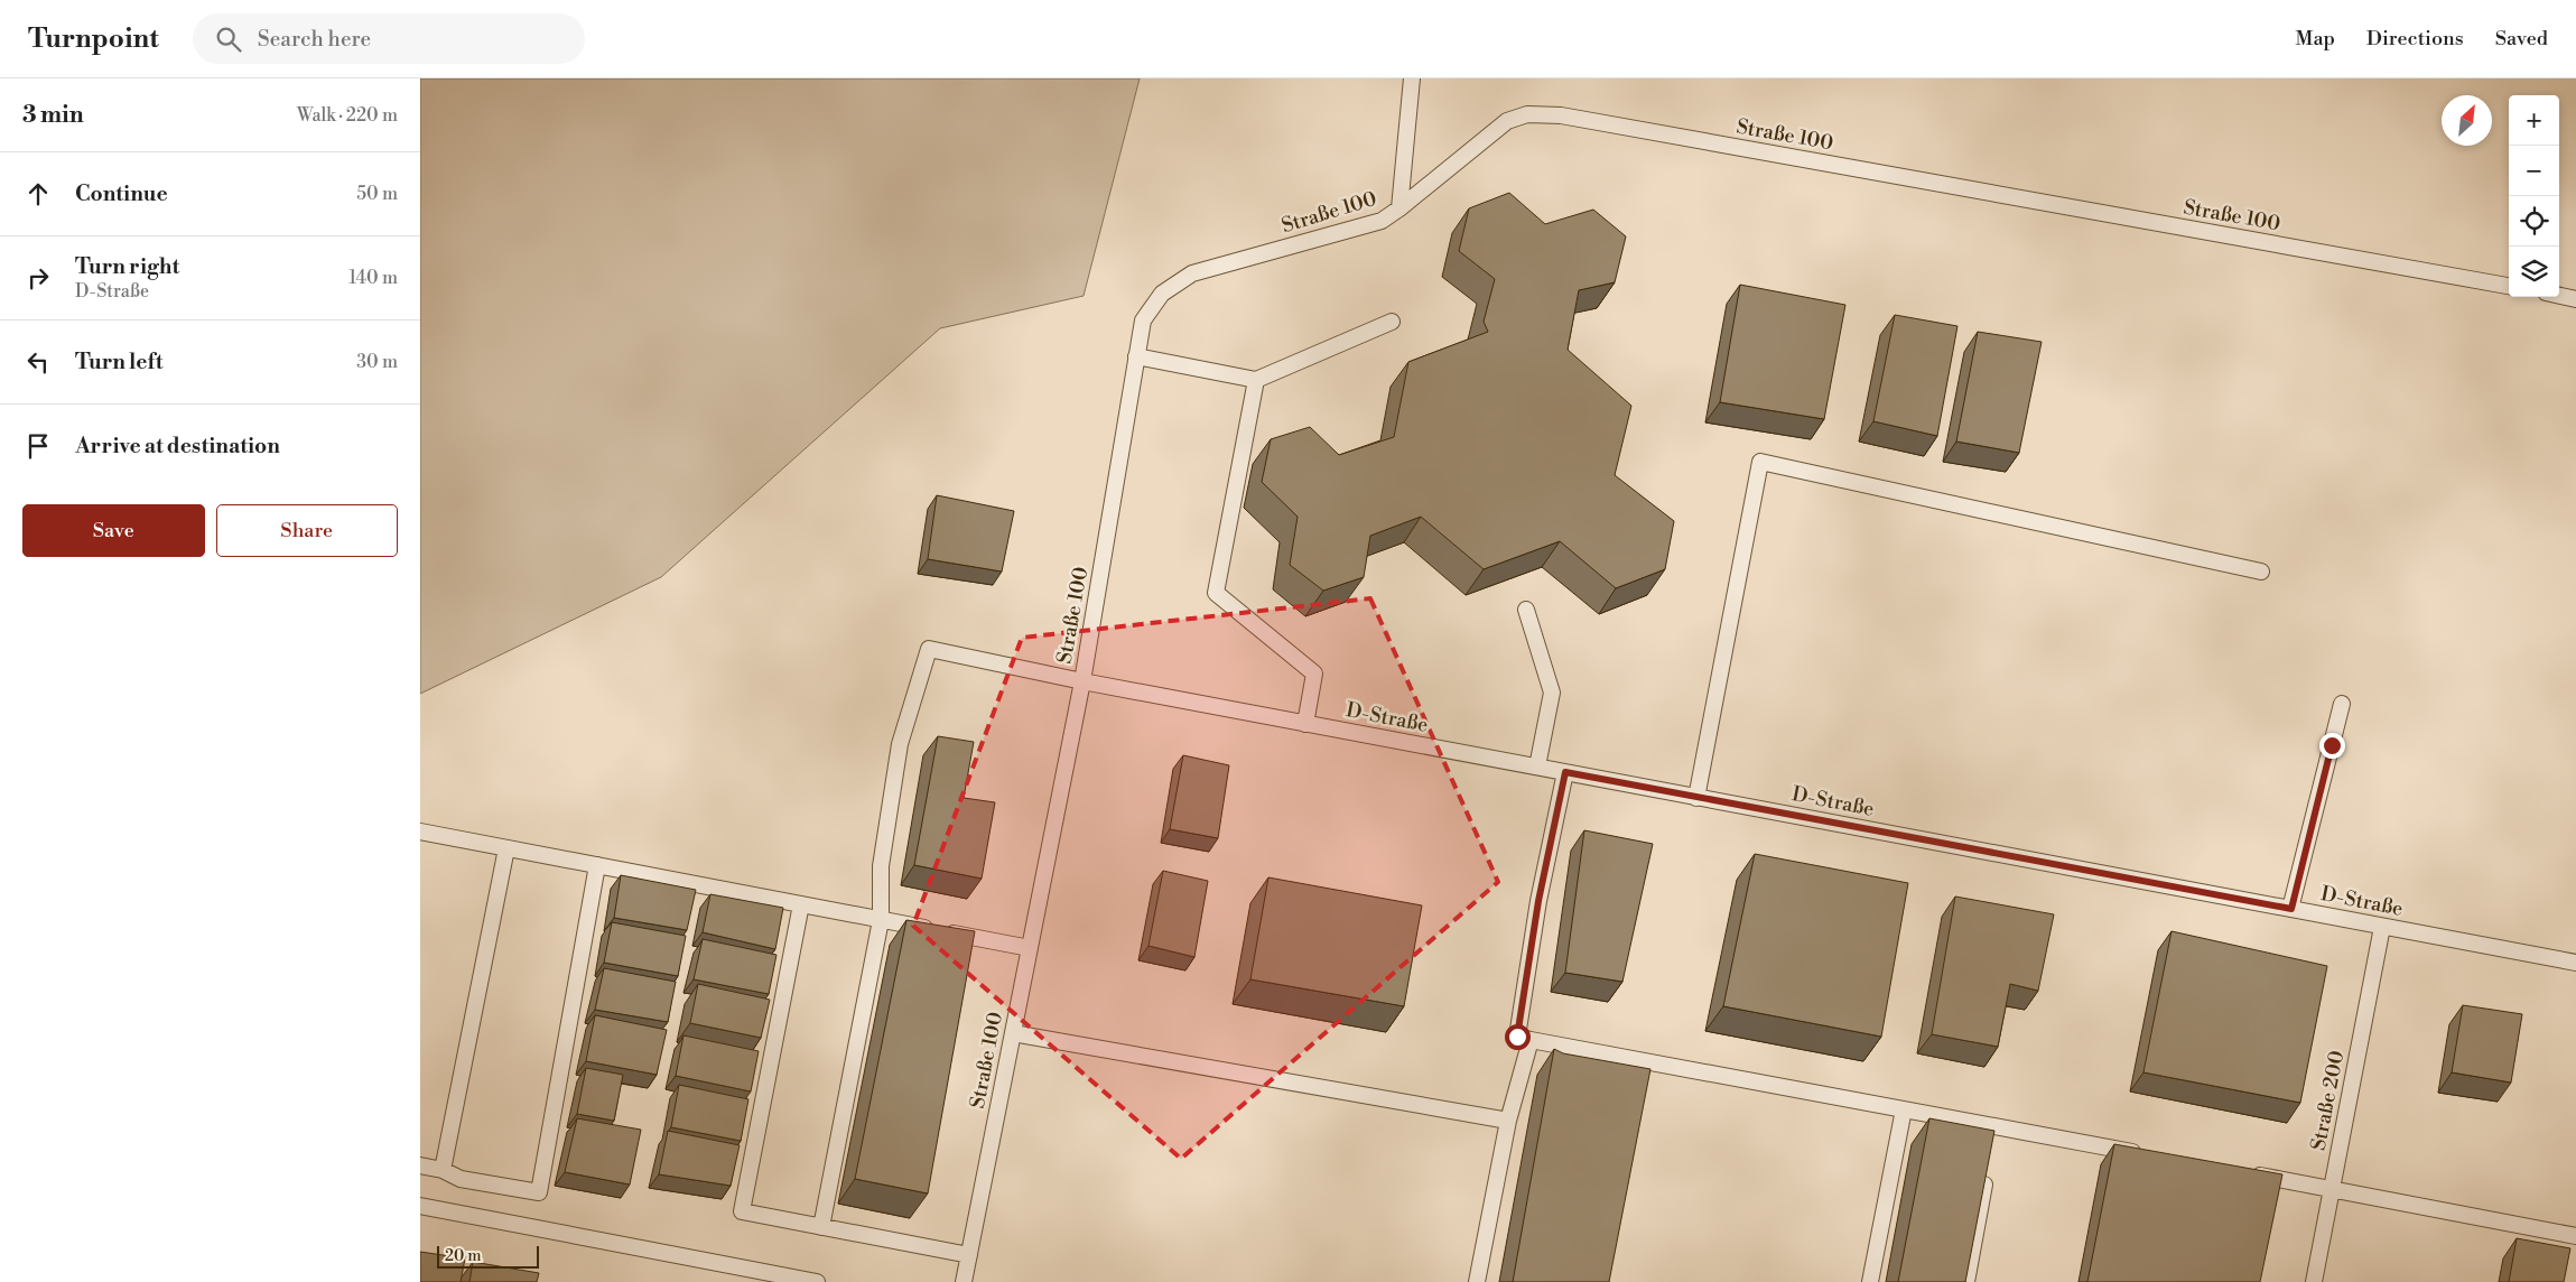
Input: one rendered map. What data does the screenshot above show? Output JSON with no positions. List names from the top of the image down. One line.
{"streets":{"lane":["Straße 100","D-Straße","Straße 200"]},"crossings":[["Straße 100","D-Straße"],["D-Straße","Straße 200"]],"scale_bar":"20 m","north":"top right","page":{"header":"Turnpoint","search":"Search here","nav":["Map","Directions","Saved"],"heading":["3 min","Walk · 220 m"],"map_buttons":["+","−"],"list":[["Continue","50 m"],["Turn right","D-Straße","140 m"],["Turn left","30 m"],"Arrive at destination"],"buttons":["Save","Share"],"scale":"20 m"}}
